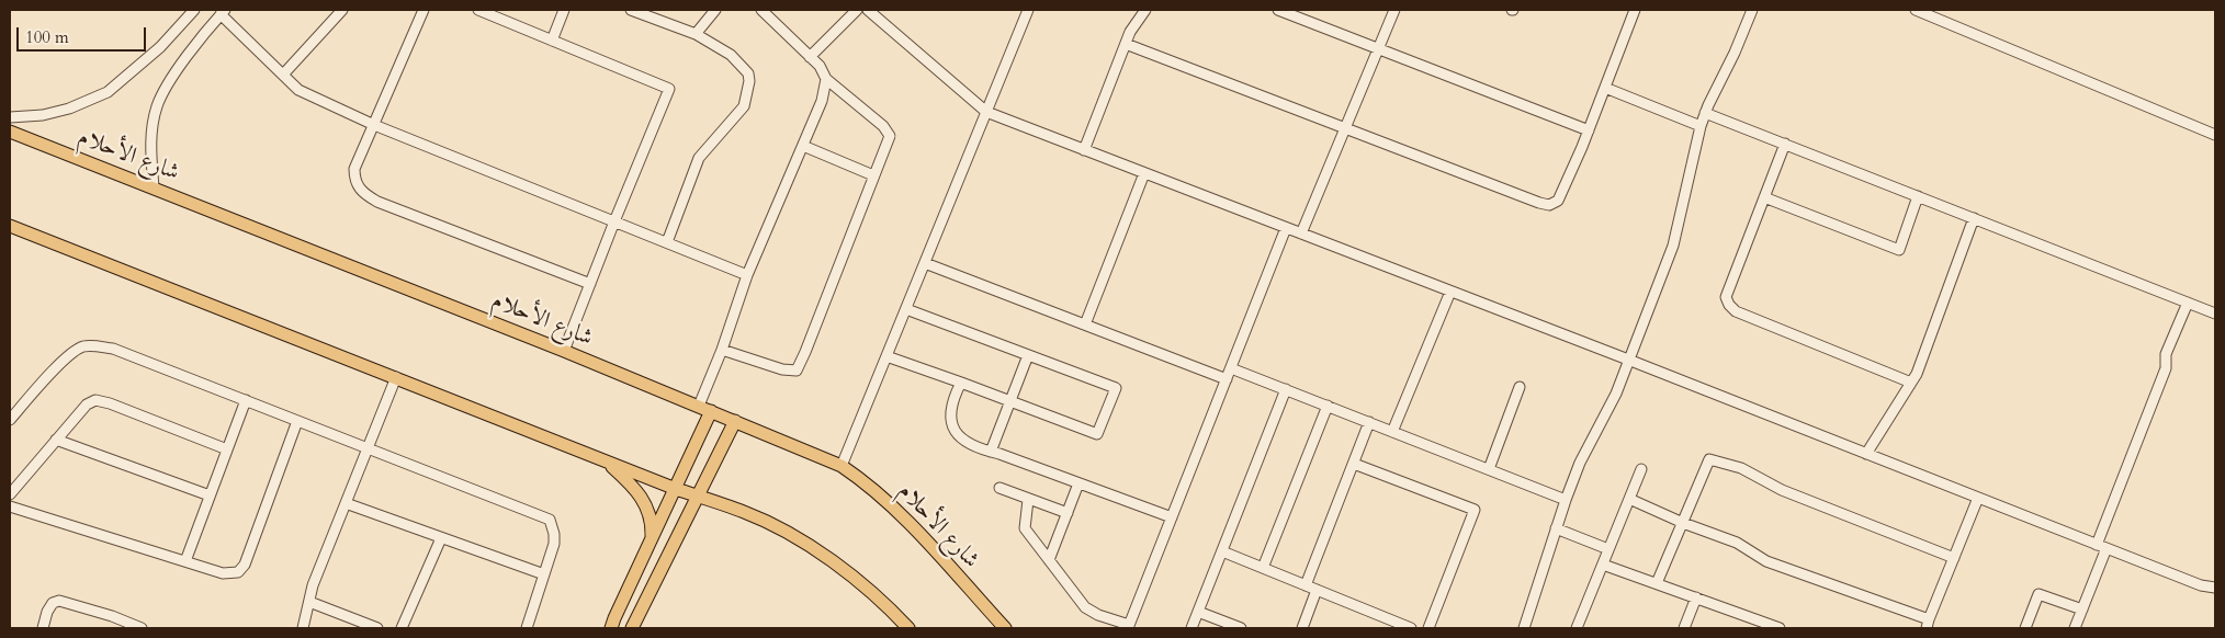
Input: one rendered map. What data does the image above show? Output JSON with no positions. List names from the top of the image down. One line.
{"streets":{"main road":["شارع الأحلام"]},"scale_bar":"100 m"}
